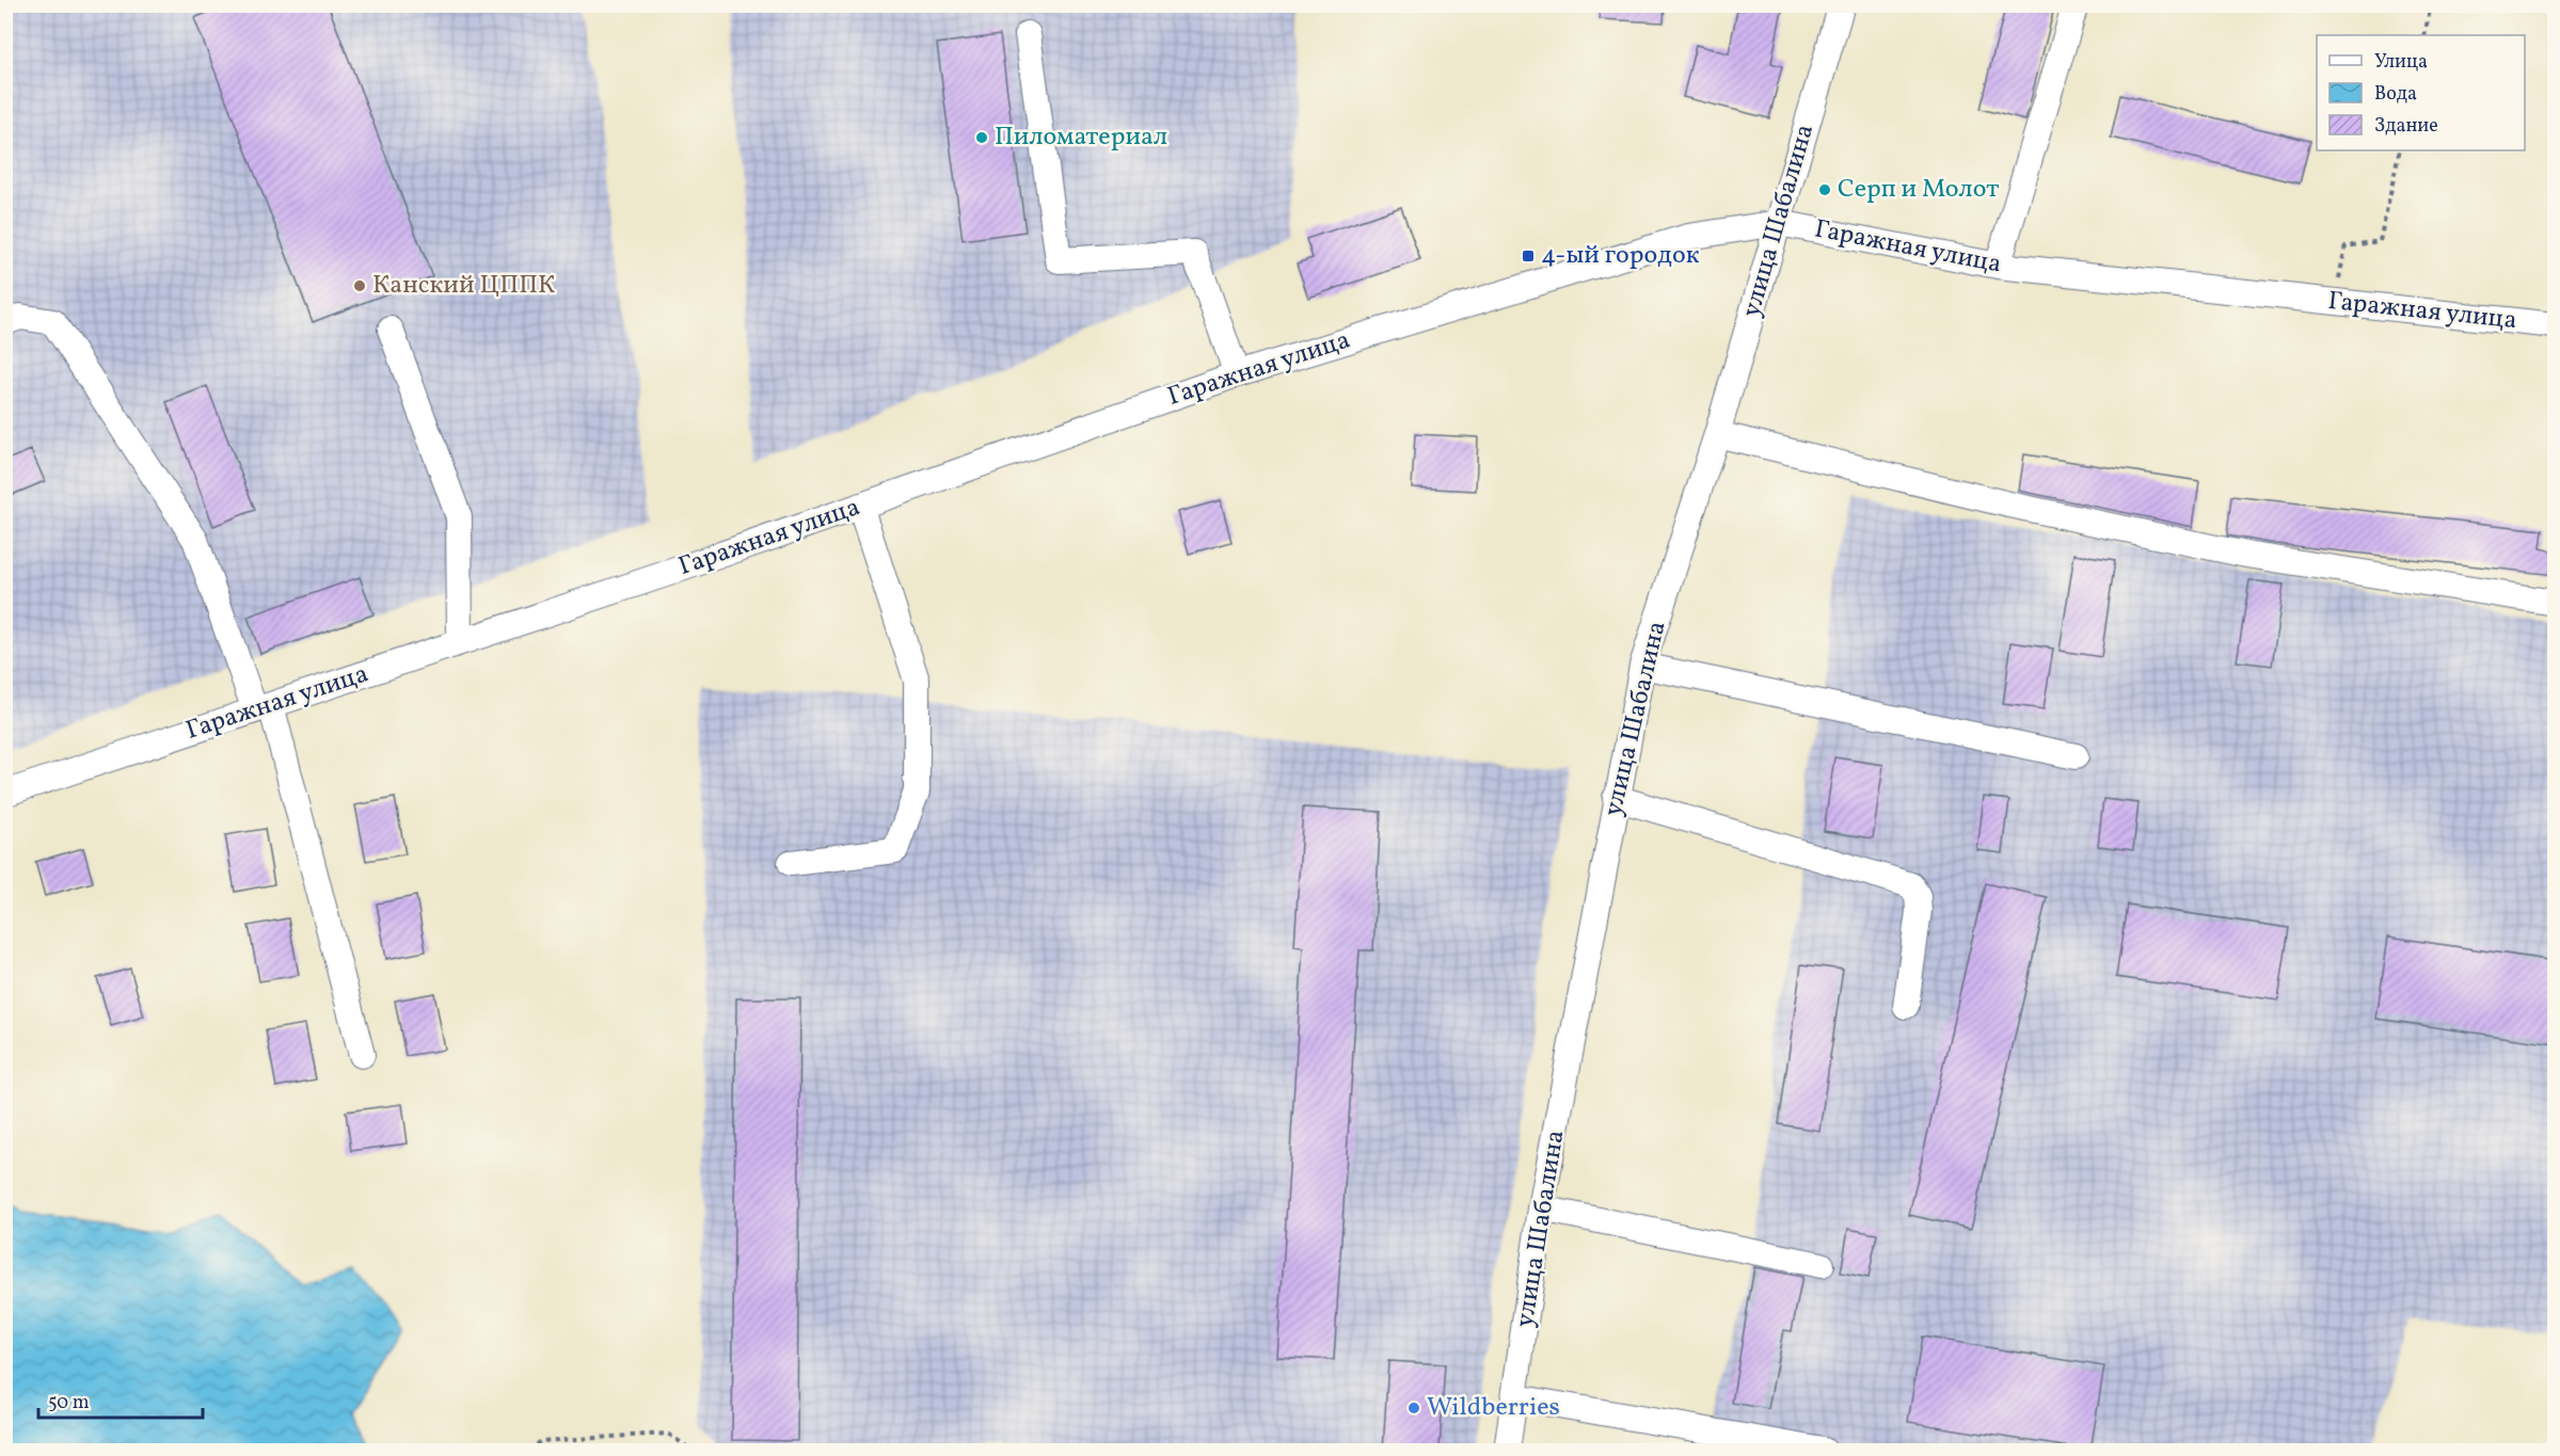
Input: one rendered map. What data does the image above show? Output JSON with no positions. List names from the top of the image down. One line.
{"streets":{"street":["улица Шабалина","Гаражная улица"]},"crossings":[["улица Шабалина","Гаражная улица"]],"places":{"other":["Пиломатериал","Серп и Молот","Канский ЦППК","Wildberries"],"transit":["4-ый городок"]},"legend":["Улица","Вода","Здание"],"scale_bar":"50 m"}
